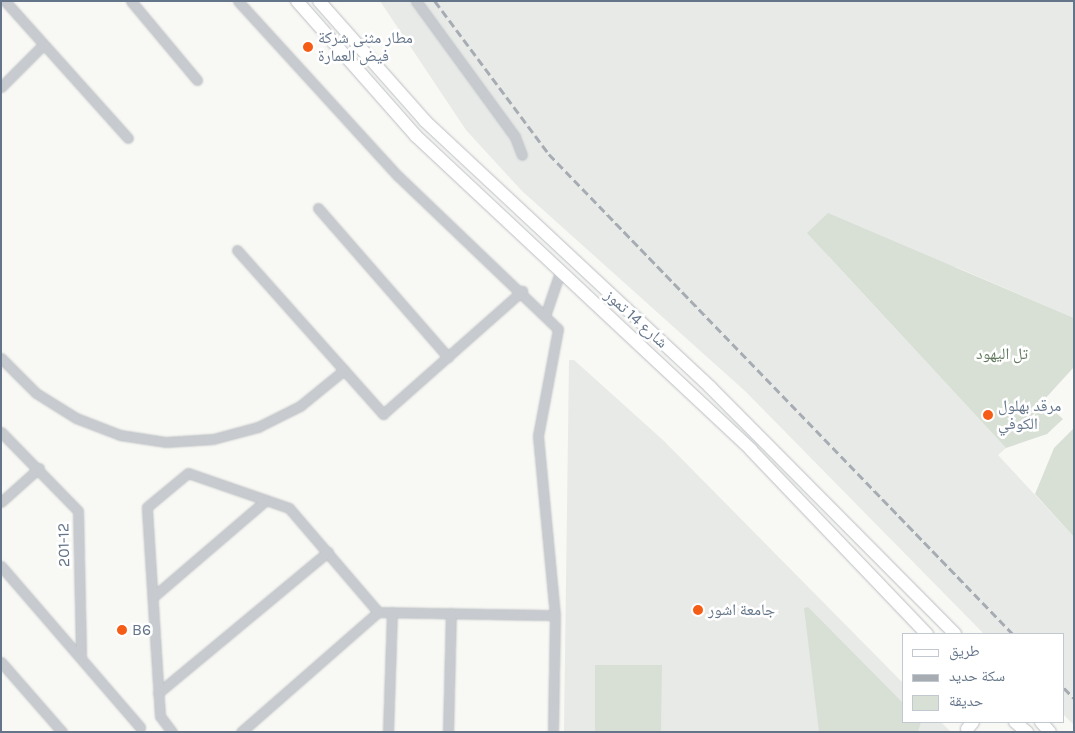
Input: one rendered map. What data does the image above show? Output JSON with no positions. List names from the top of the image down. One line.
{"streets":{"main road":["شارع 14 تموز"],"street":["201-12"]},"parks":["تل اليهود"],"places":["مطار مثنى شركة فيض العمارة","مرقد بهلول الكوفي","جامعة اشور","B6"],"legend":["طريق","سكة حديد","حديقة"]}
